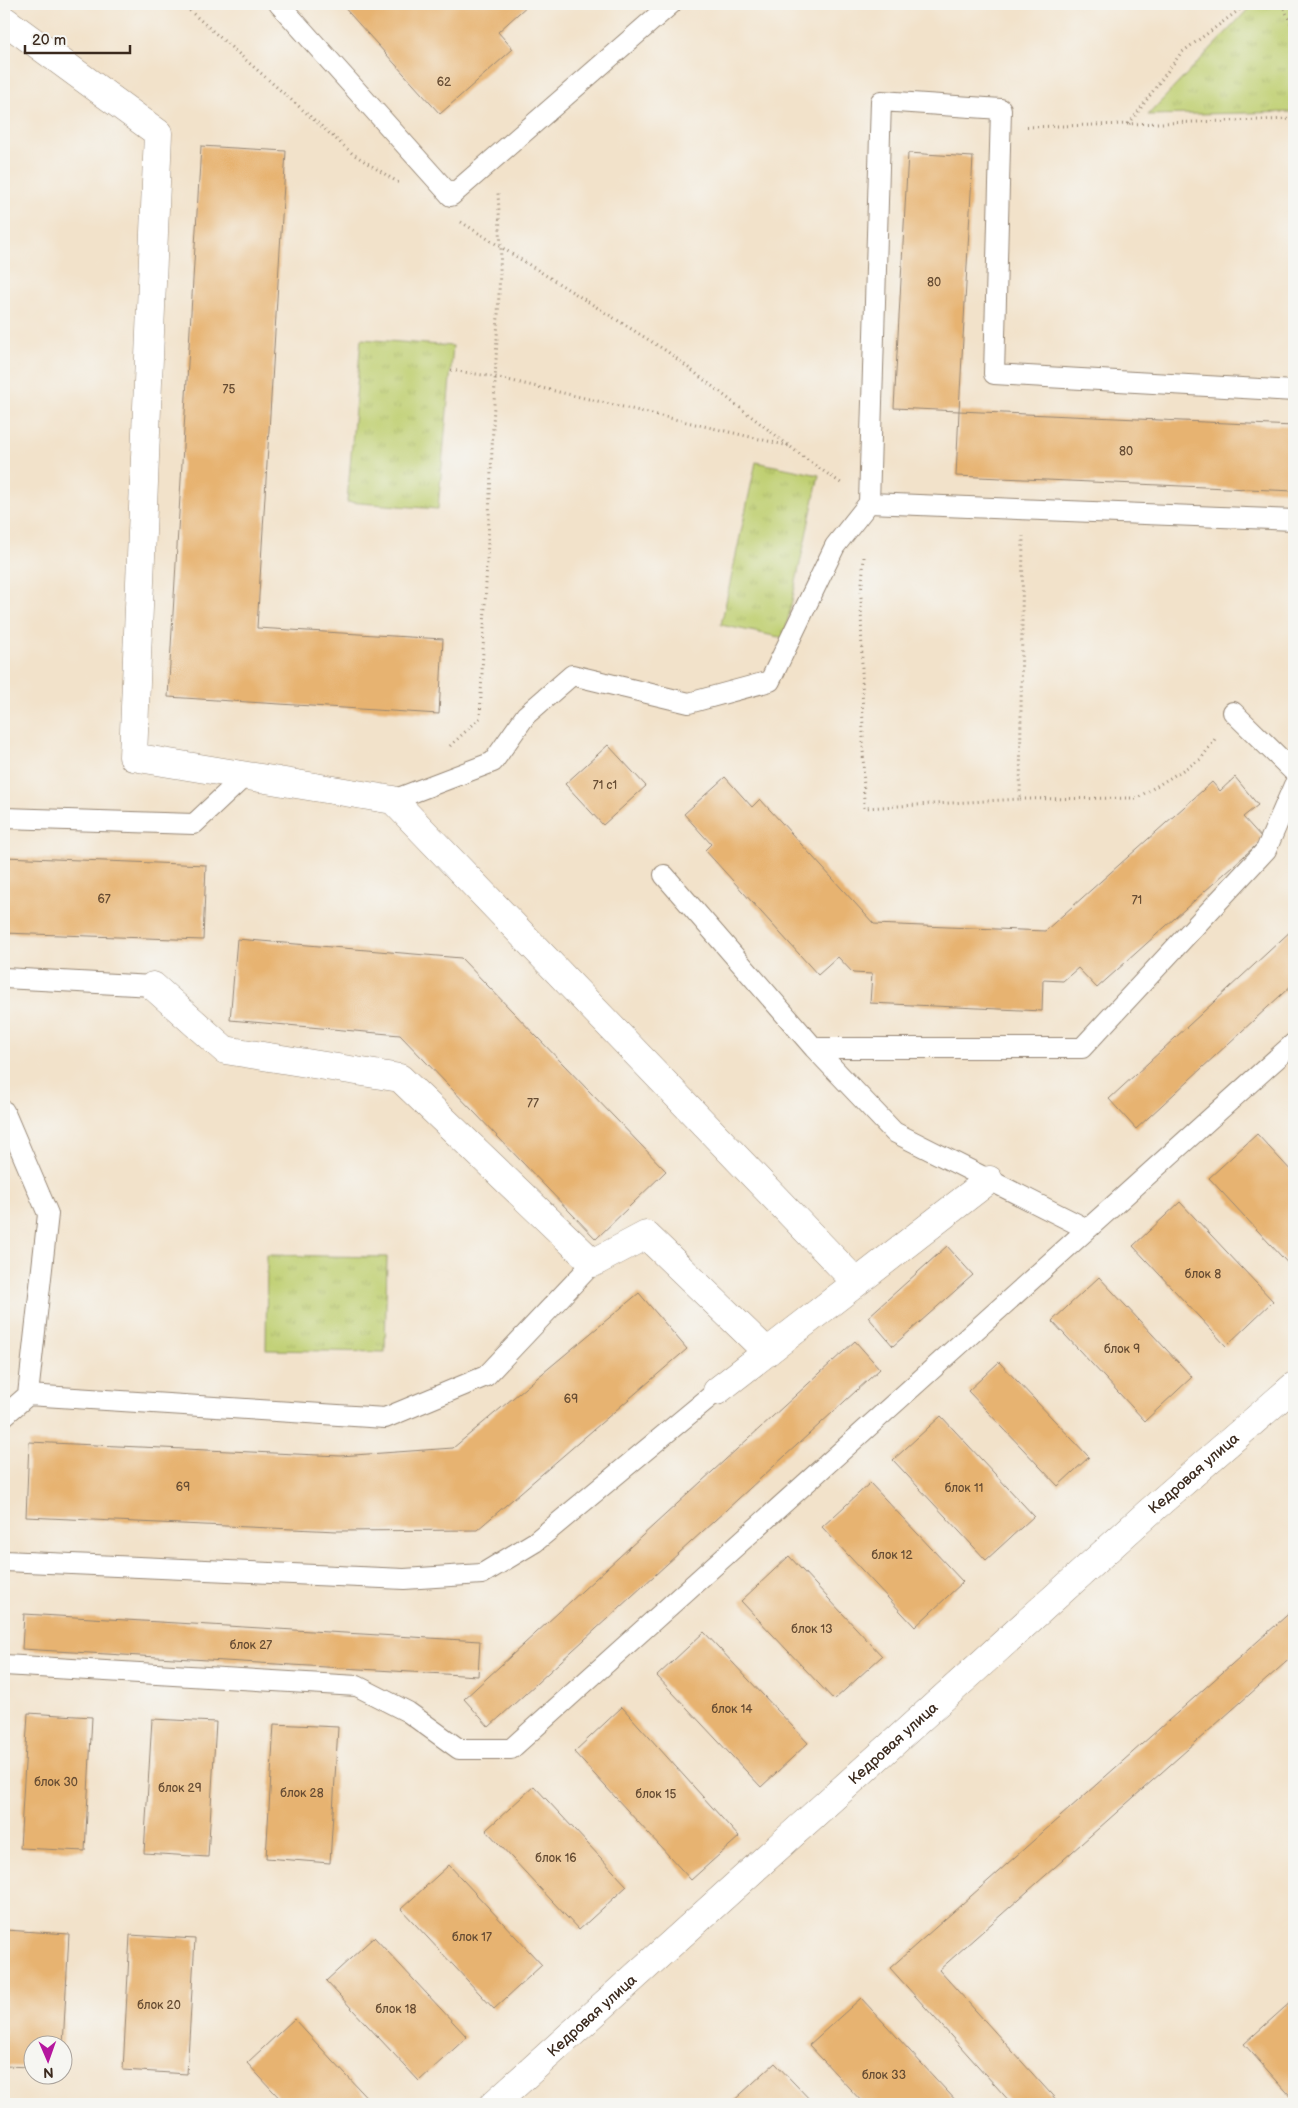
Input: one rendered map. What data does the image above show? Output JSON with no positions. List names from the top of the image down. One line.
{"streets":{"street":["Кедровая улица"]},"house_numbers":["62","80","75","80","71 с1","67","71","77","блок 8","блок 9","69","69","блок 11","блок 12","блок 13","блок 27","блок 14","блок 30","блок 29","блок 28","блок 15","блок 16","блок 17","блок 20","блок 18","блок 33"],"scale_bar":"20 m","north":"bottom"}
